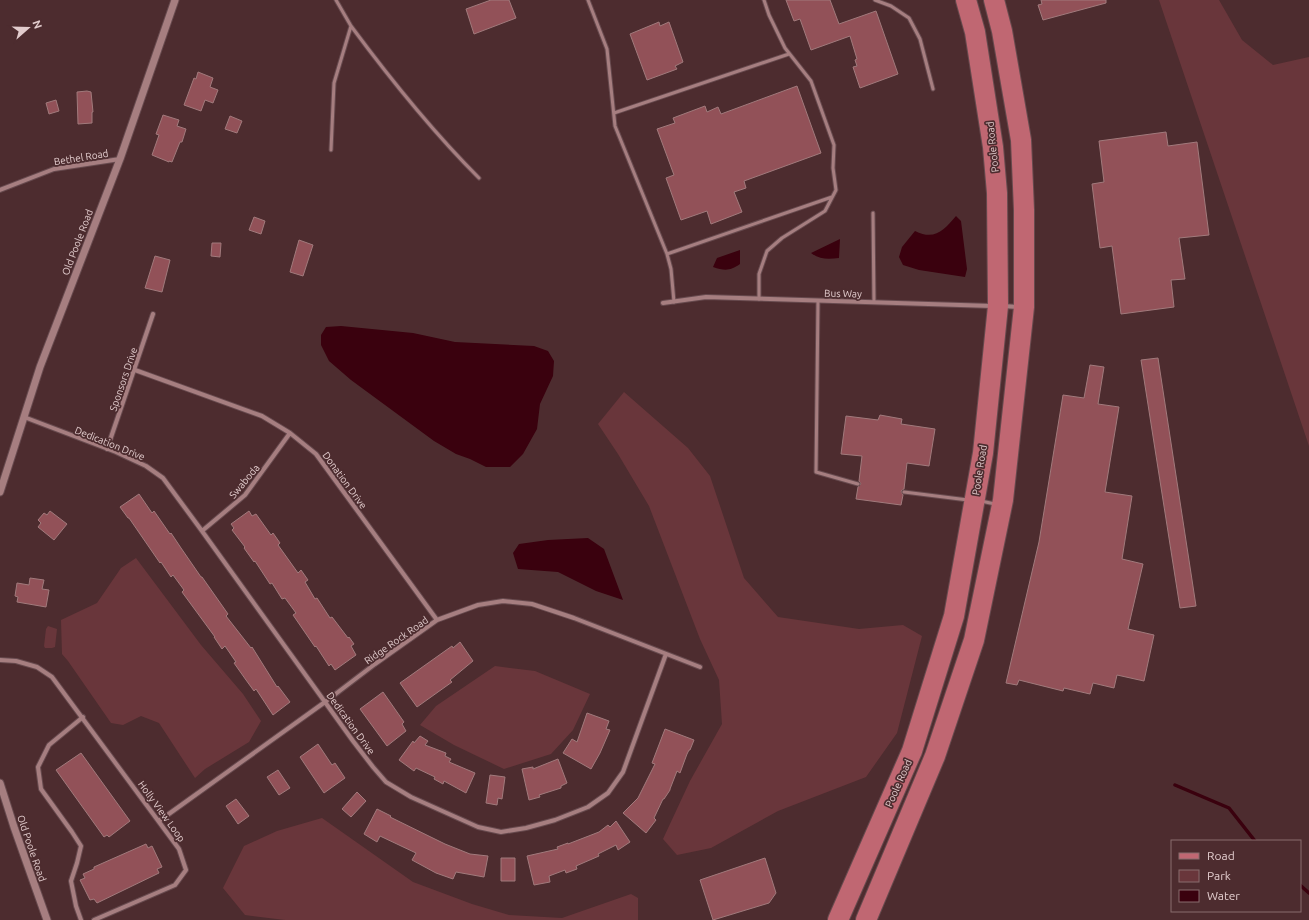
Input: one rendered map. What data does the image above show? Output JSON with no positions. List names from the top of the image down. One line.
{"streets":{"main road":["Poole Road"],"street":["Bethel Road","Old Poole Road","Bus Way","Sponsors Drive","Dedication Drive","Donation Drive","Swaboda","Ridge Rock Road","Holly View Loop"]},"crossings":[["Poole Road","Bus Way"],["Bethel Road","Old Poole Road"],["Old Poole Road","Dedication Drive"],["Sponsors Drive","Dedication Drive"],["Sponsors Drive","Donation Drive"],["Dedication Drive","Swaboda"],["Dedication Drive","Ridge Rock Road"],["Donation Drive","Swaboda"],["Donation Drive","Ridge Rock Road"],["Ridge Rock Road","Holly View Loop"]],"legend":["Road","Park","Water"],"north":"right"}
